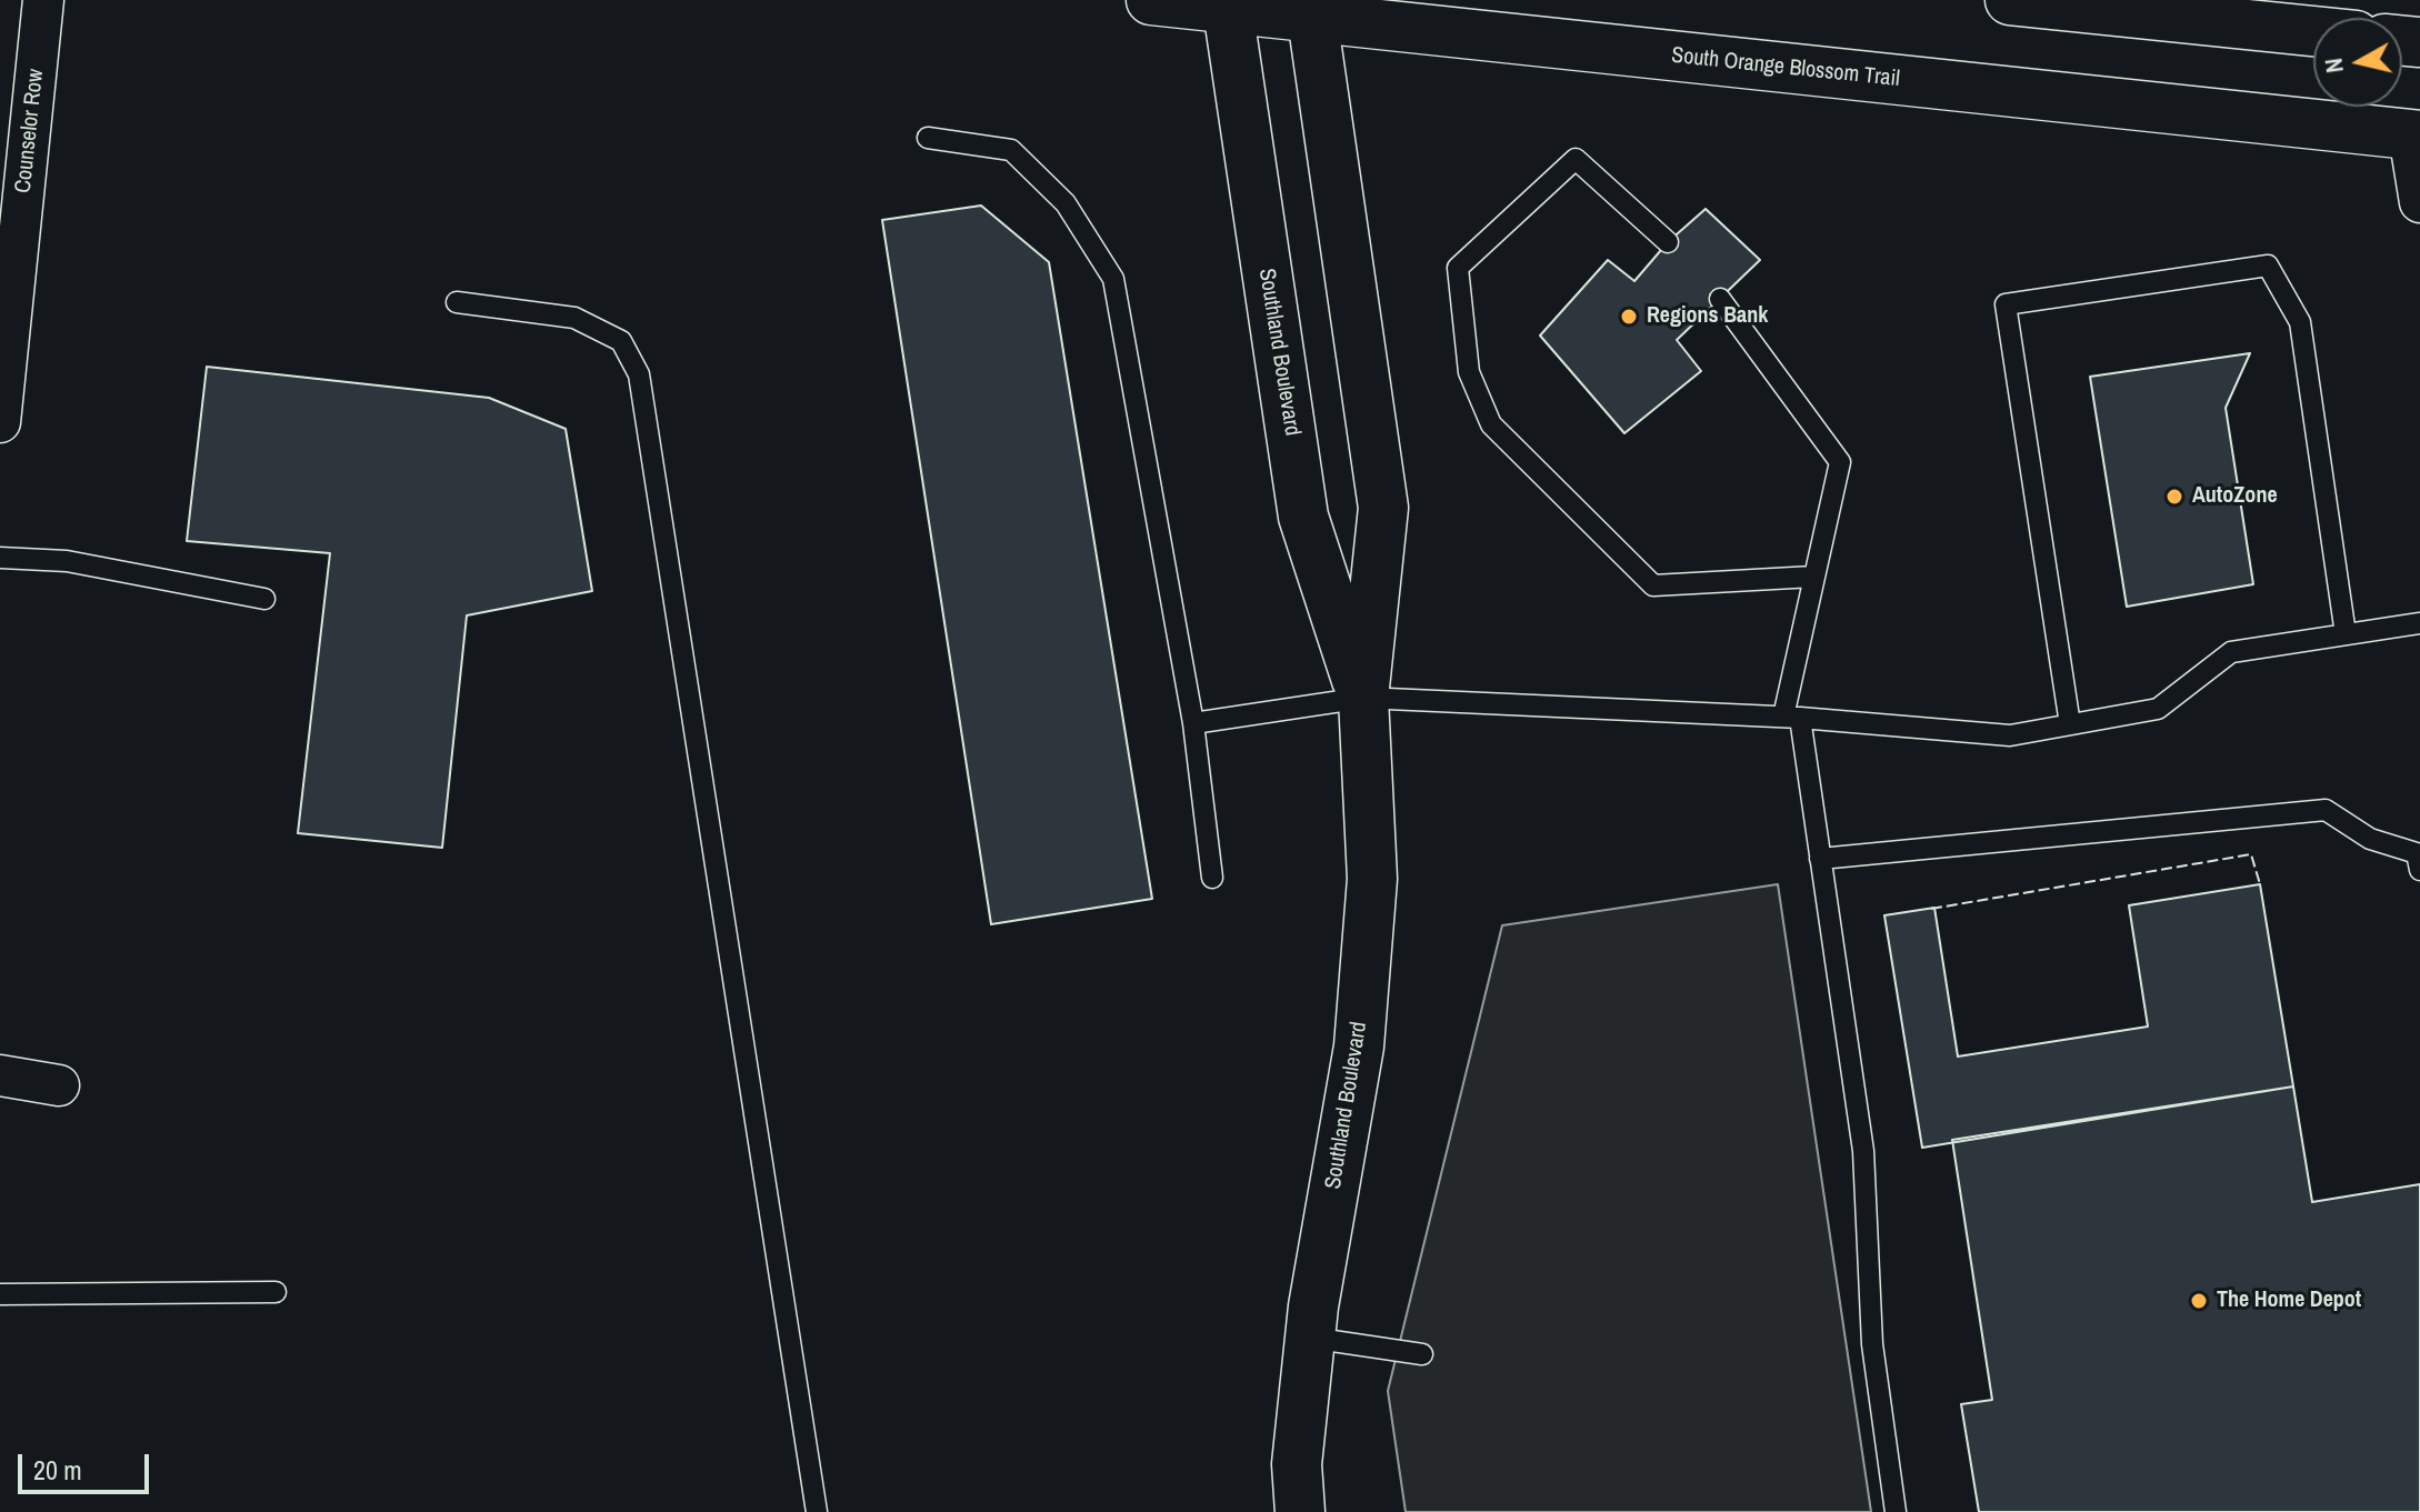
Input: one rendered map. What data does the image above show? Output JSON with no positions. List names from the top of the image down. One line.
{"streets":{"street":["South Orange Blossom Trail","Counselor Row","Southland Boulevard"]},"crossings":[["South Orange Blossom Trail","Southland Boulevard"]],"places":["Regions Bank","AutoZone","The Home Depot"],"scale_bar":"20 m","north":"left"}
